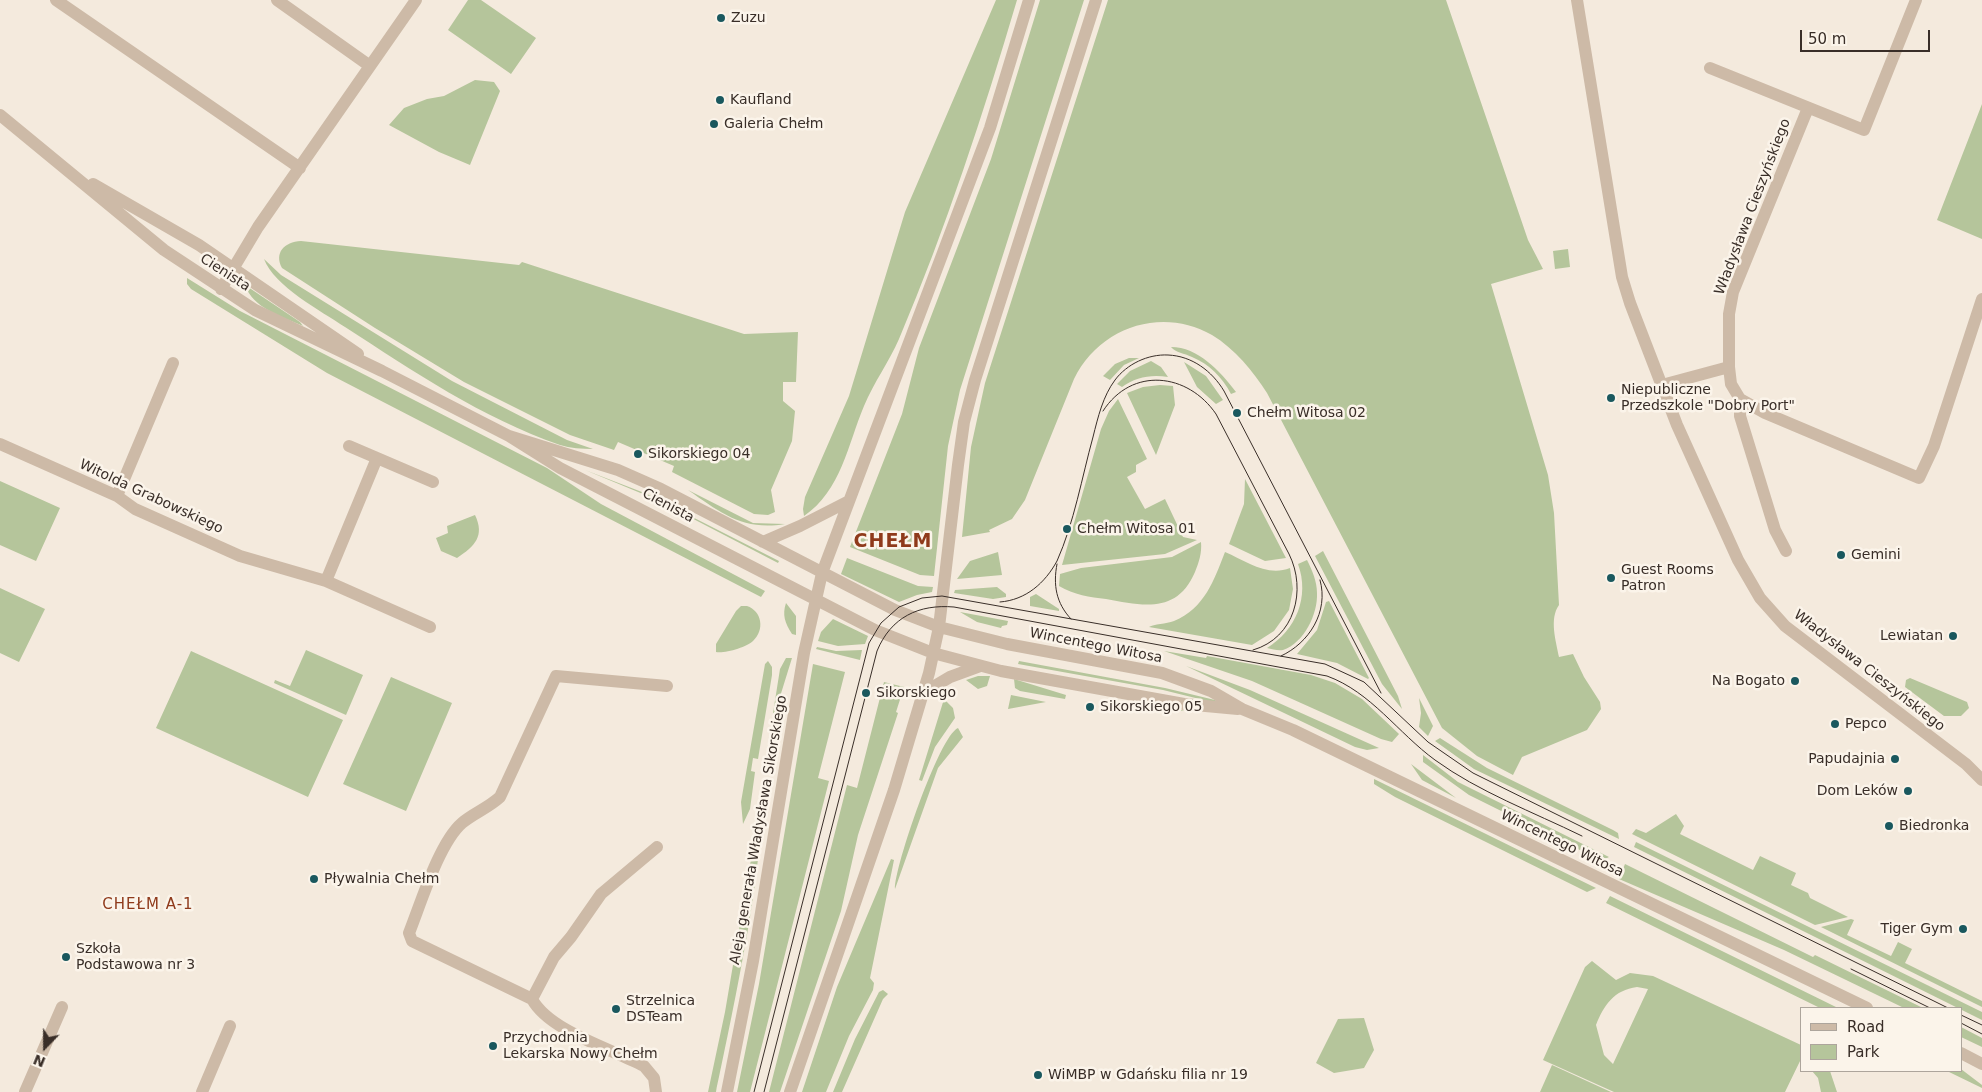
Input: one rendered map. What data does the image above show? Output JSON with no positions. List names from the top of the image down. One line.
{"streets":{"street":["Władysława Cieszyńskiego","Cienista","Witolda Grabowskiego","Wincentego Witosa","Aleja generała Władysława Sikorskiego"]},"crossings":[["Cienista","Wincentego Witosa"],["Cienista","Aleja generała Władysława Sikorskiego"],["Wincentego Witosa","Aleja generała Władysława Sikorskiego"]],"districts":["CHEŁM","CHEŁM A-1"],"places":["Zuzu","Kaufland","Galeria Chełm","Niepubliczne Przedszkole \"Dobry Port\"","Chełm Witosa 02","Sikorskiego 04","Chełm Witosa 01","Gemini","Guest Rooms Patron","Lewiatan","Na Bogato","Sikorskiego","Sikorskiego 05","Pepco","Papudajnia","Dom Leków","Biedronka","Pływalnia Chełm","Tiger Gym","Szkoła Podstawowa nr 3","Strzelnica DSTeam","Przychodnia Lekarska Nowy Chełm","WiMBP w Gdańsku filia nr 19"],"legend":["Road","Park"],"scale_bar":"50 m","north":"bottom"}
